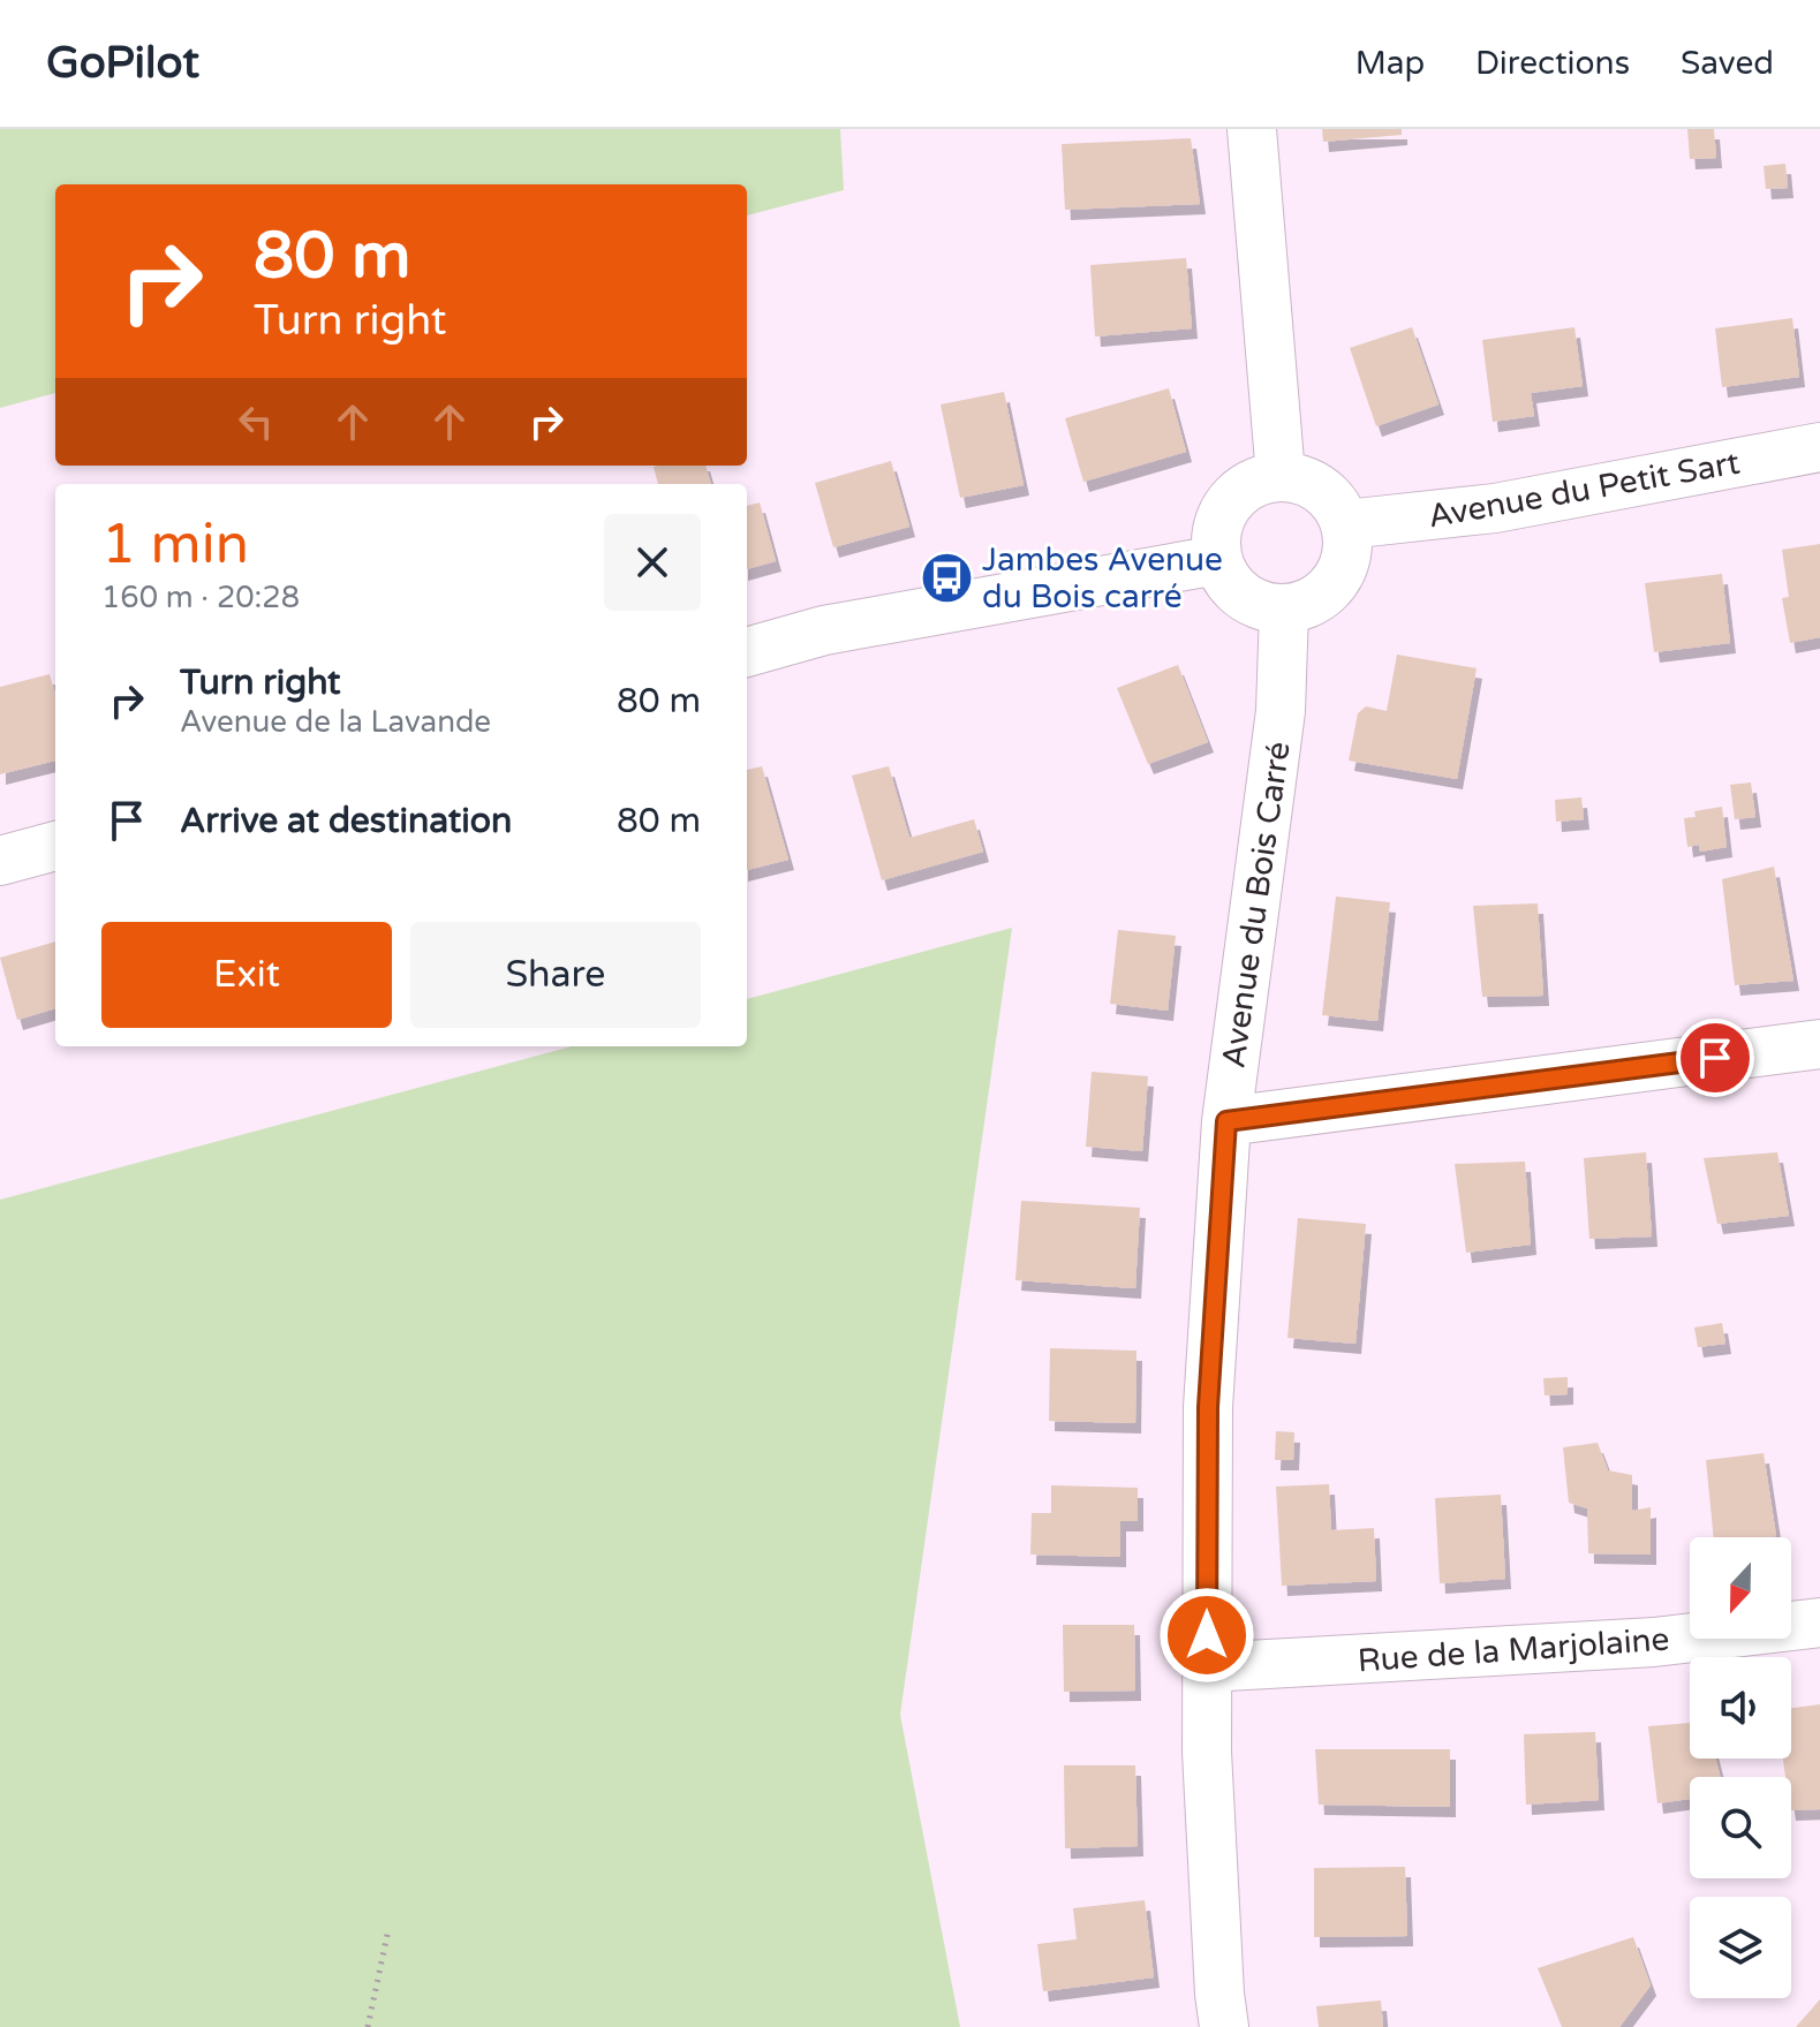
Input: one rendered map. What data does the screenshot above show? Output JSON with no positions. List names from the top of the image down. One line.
{"streets":{"street":["Avenue du Petit Sart","Avenue du Bois Carré","Rue de la Marjolaine"]},"crossings":[["Avenue du Petit Sart","Avenue du Bois Carré"],["Avenue du Bois Carré","Rue de la Marjolaine"]],"places":{"bus stop":["Jambes Avenue du Bois carré"]},"north":"bottom","page":{"header":"GoPilot","nav":["Map","Directions","Saved"],"turn":["80 m","Turn right"],"heading":["1 min","160 m · 20:28"],"list":[{"name":"Turn right","note":"Avenue de la Lavande","value":"80 m"},{"name":"Arrive at destination","value":"80 m"}],"buttons":["Exit","Share"]}}
